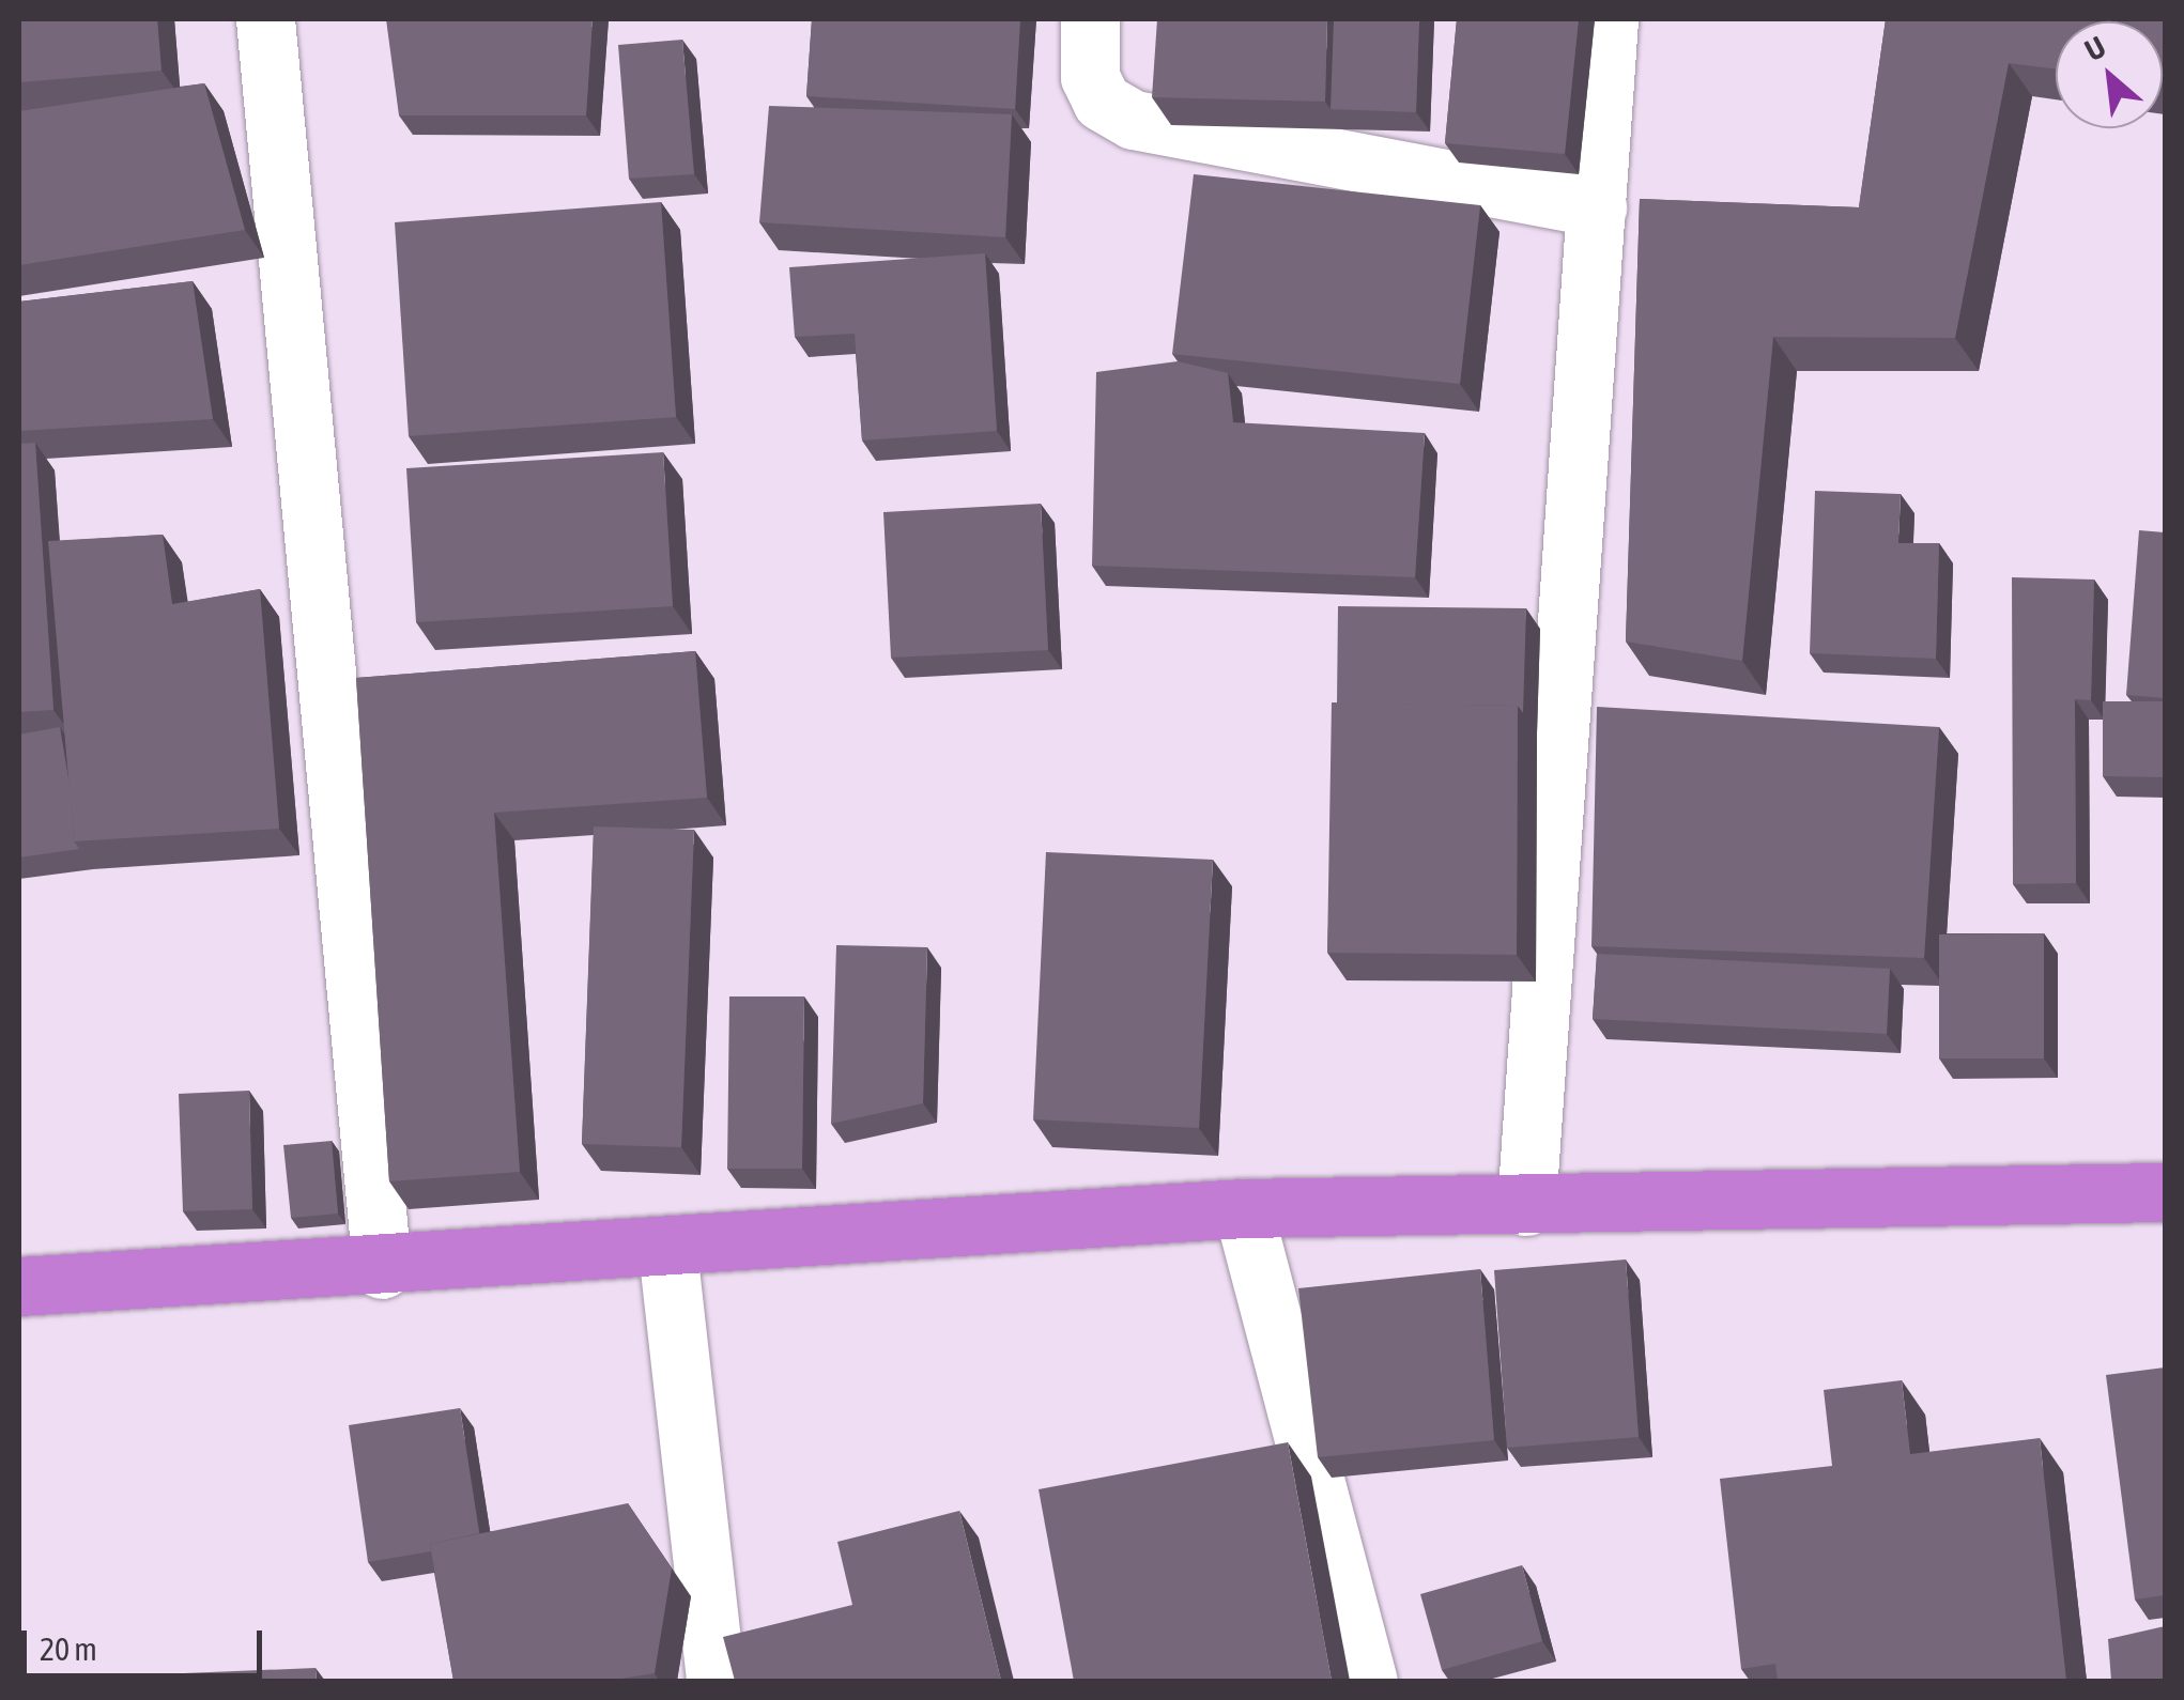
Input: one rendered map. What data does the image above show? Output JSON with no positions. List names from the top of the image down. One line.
{"scale_bar":"20 m","north":"top left"}
